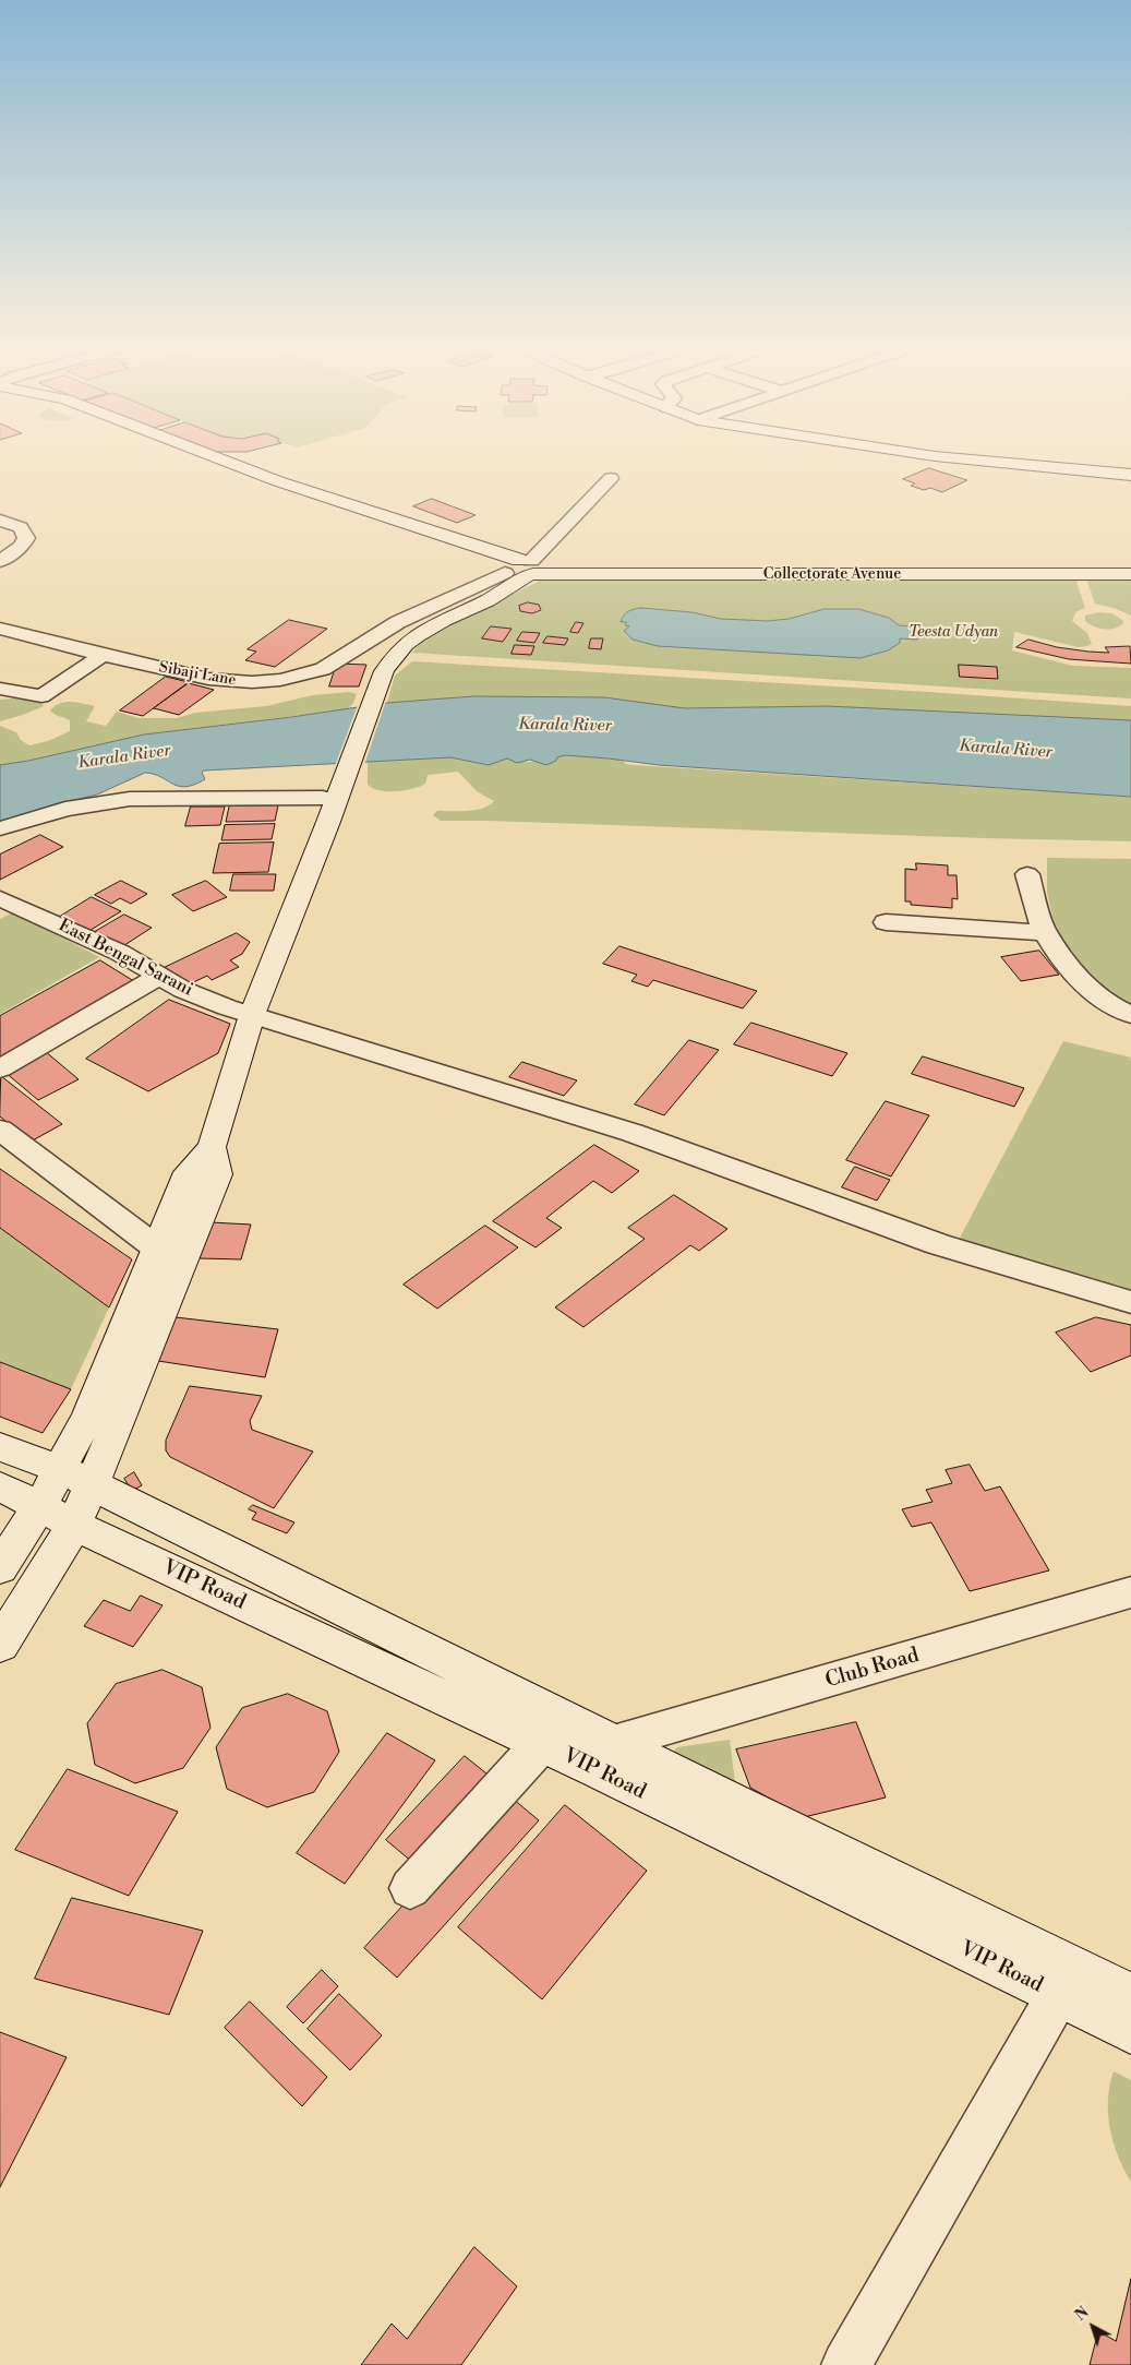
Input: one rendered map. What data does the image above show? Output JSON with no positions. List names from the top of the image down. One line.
{"streets":{"street":["Collectorate Avenue","Sibaji Lane","East Bengal Sarani","VIP Road","Club Road"]},"crossings":[["Collectorate Avenue","Sibaji Lane"],["VIP Road","Club Road"]],"water":["Karala River"],"parks":["Teesta Udyan"],"north":"top left"}
